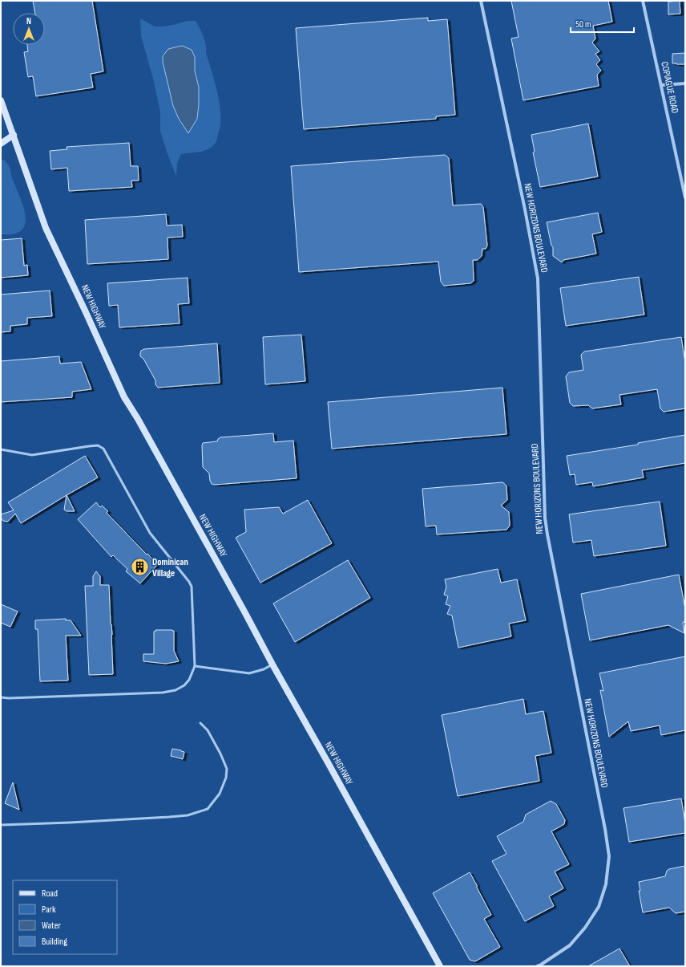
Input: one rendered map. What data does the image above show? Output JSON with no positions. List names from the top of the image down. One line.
{"streets":{"main road":["NEW HIGHWAY"],"street":["COPIAGUE ROAD","NEW HORIZONS BOULEVARD"]},"places":{"building":["Dominican Village"]},"legend":["Road","Park","Water","Building"],"scale_bar":"50 m","north":"top"}
